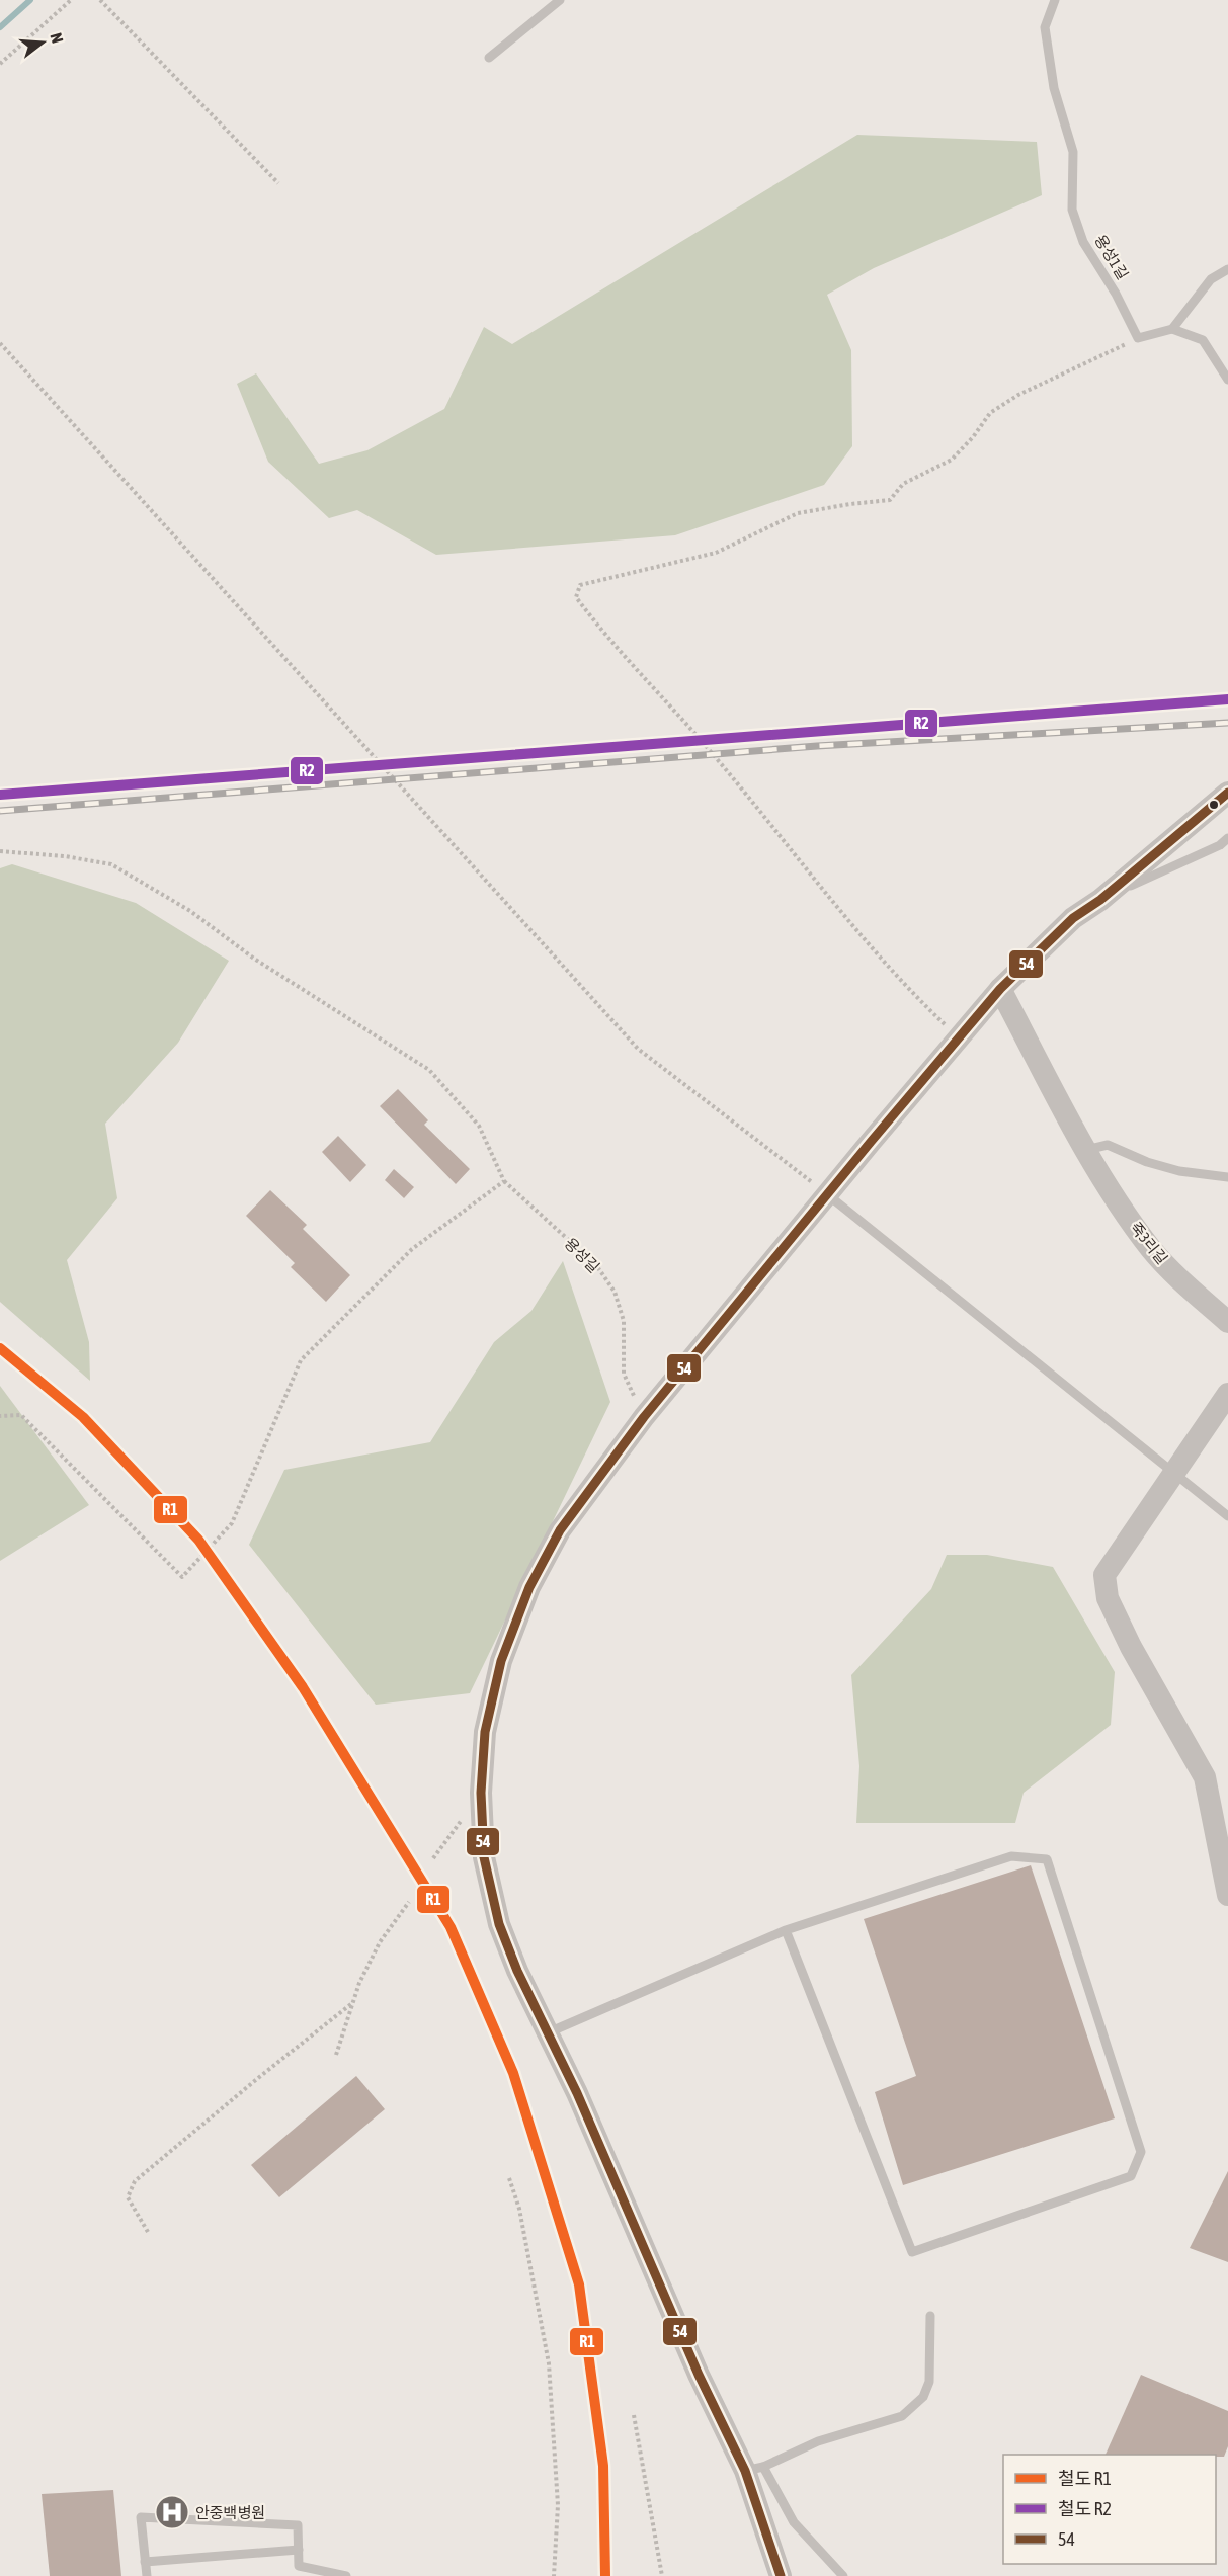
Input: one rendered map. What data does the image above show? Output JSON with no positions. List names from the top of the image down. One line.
{"streets":{"street":["죽3리길"],"lane":["용성1길"],"path":["용성길"]},"places":{"hospital":["안중백병원"]},"lines":["rail line R2","transit line 54","rail line R1"],"legend":["철도 R1","철도 R2","54"],"north":"right"}
